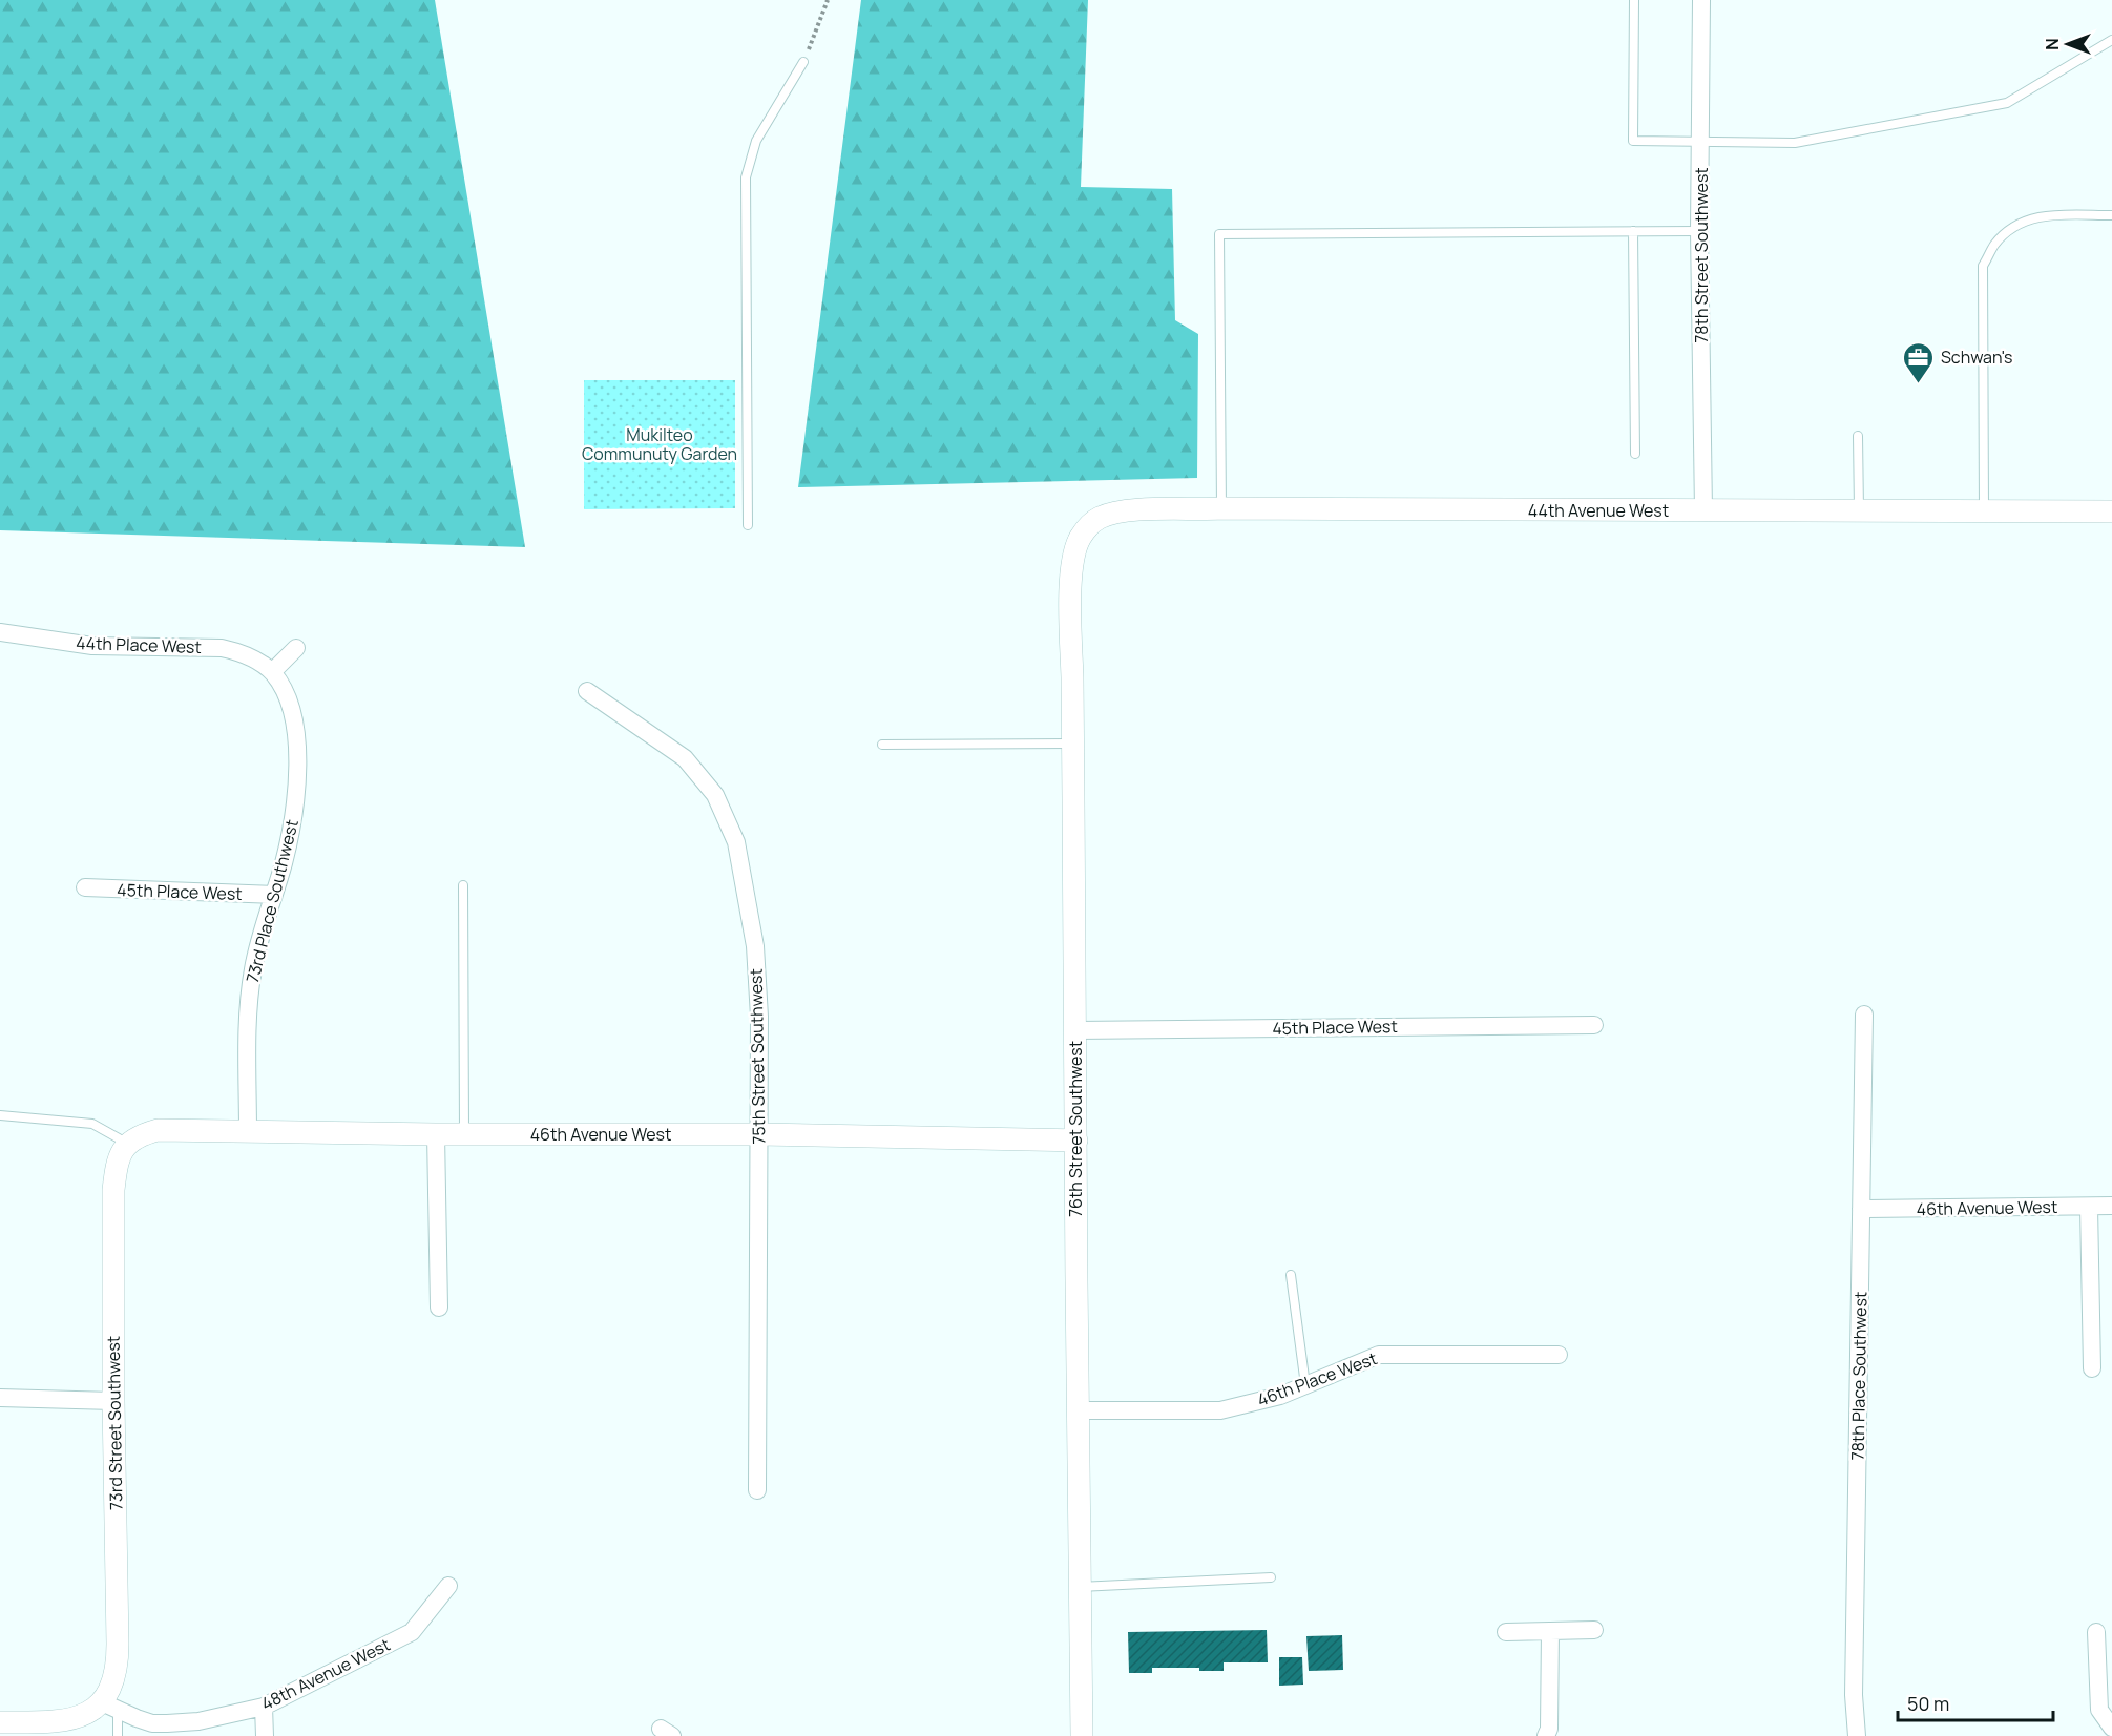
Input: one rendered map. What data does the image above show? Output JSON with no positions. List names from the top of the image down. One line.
{"streets":{"street":["78th Street Southwest","44th Avenue West","44th Place West","45th Place West","73rd Place Southwest","75th Street Southwest","76th Street Southwest","46th Avenue West","78th Place Southwest","46th Place West","73rd Street Southwest","48th Avenue West"]},"crossings":[["78th Street Southwest","44th Avenue West"],["44th Avenue West","76th Street Southwest"],["44th Place West","73rd Place Southwest"],["45th Place West","73rd Place Southwest"],["45th Place West","76th Street Southwest"],["73rd Place Southwest","46th Avenue West"],["75th Street Southwest","46th Avenue West"],["76th Street Southwest","46th Avenue West"],["76th Street Southwest","46th Place West"],["46th Avenue West","78th Place Southwest"],["46th Avenue West","73rd Street Southwest"],["73rd Street Southwest","48th Avenue West"]],"parks":["Mukilteo Communuty Garden"],"places":{"office":["Schwan's"]},"scale_bar":"50 m","north":"left"}
